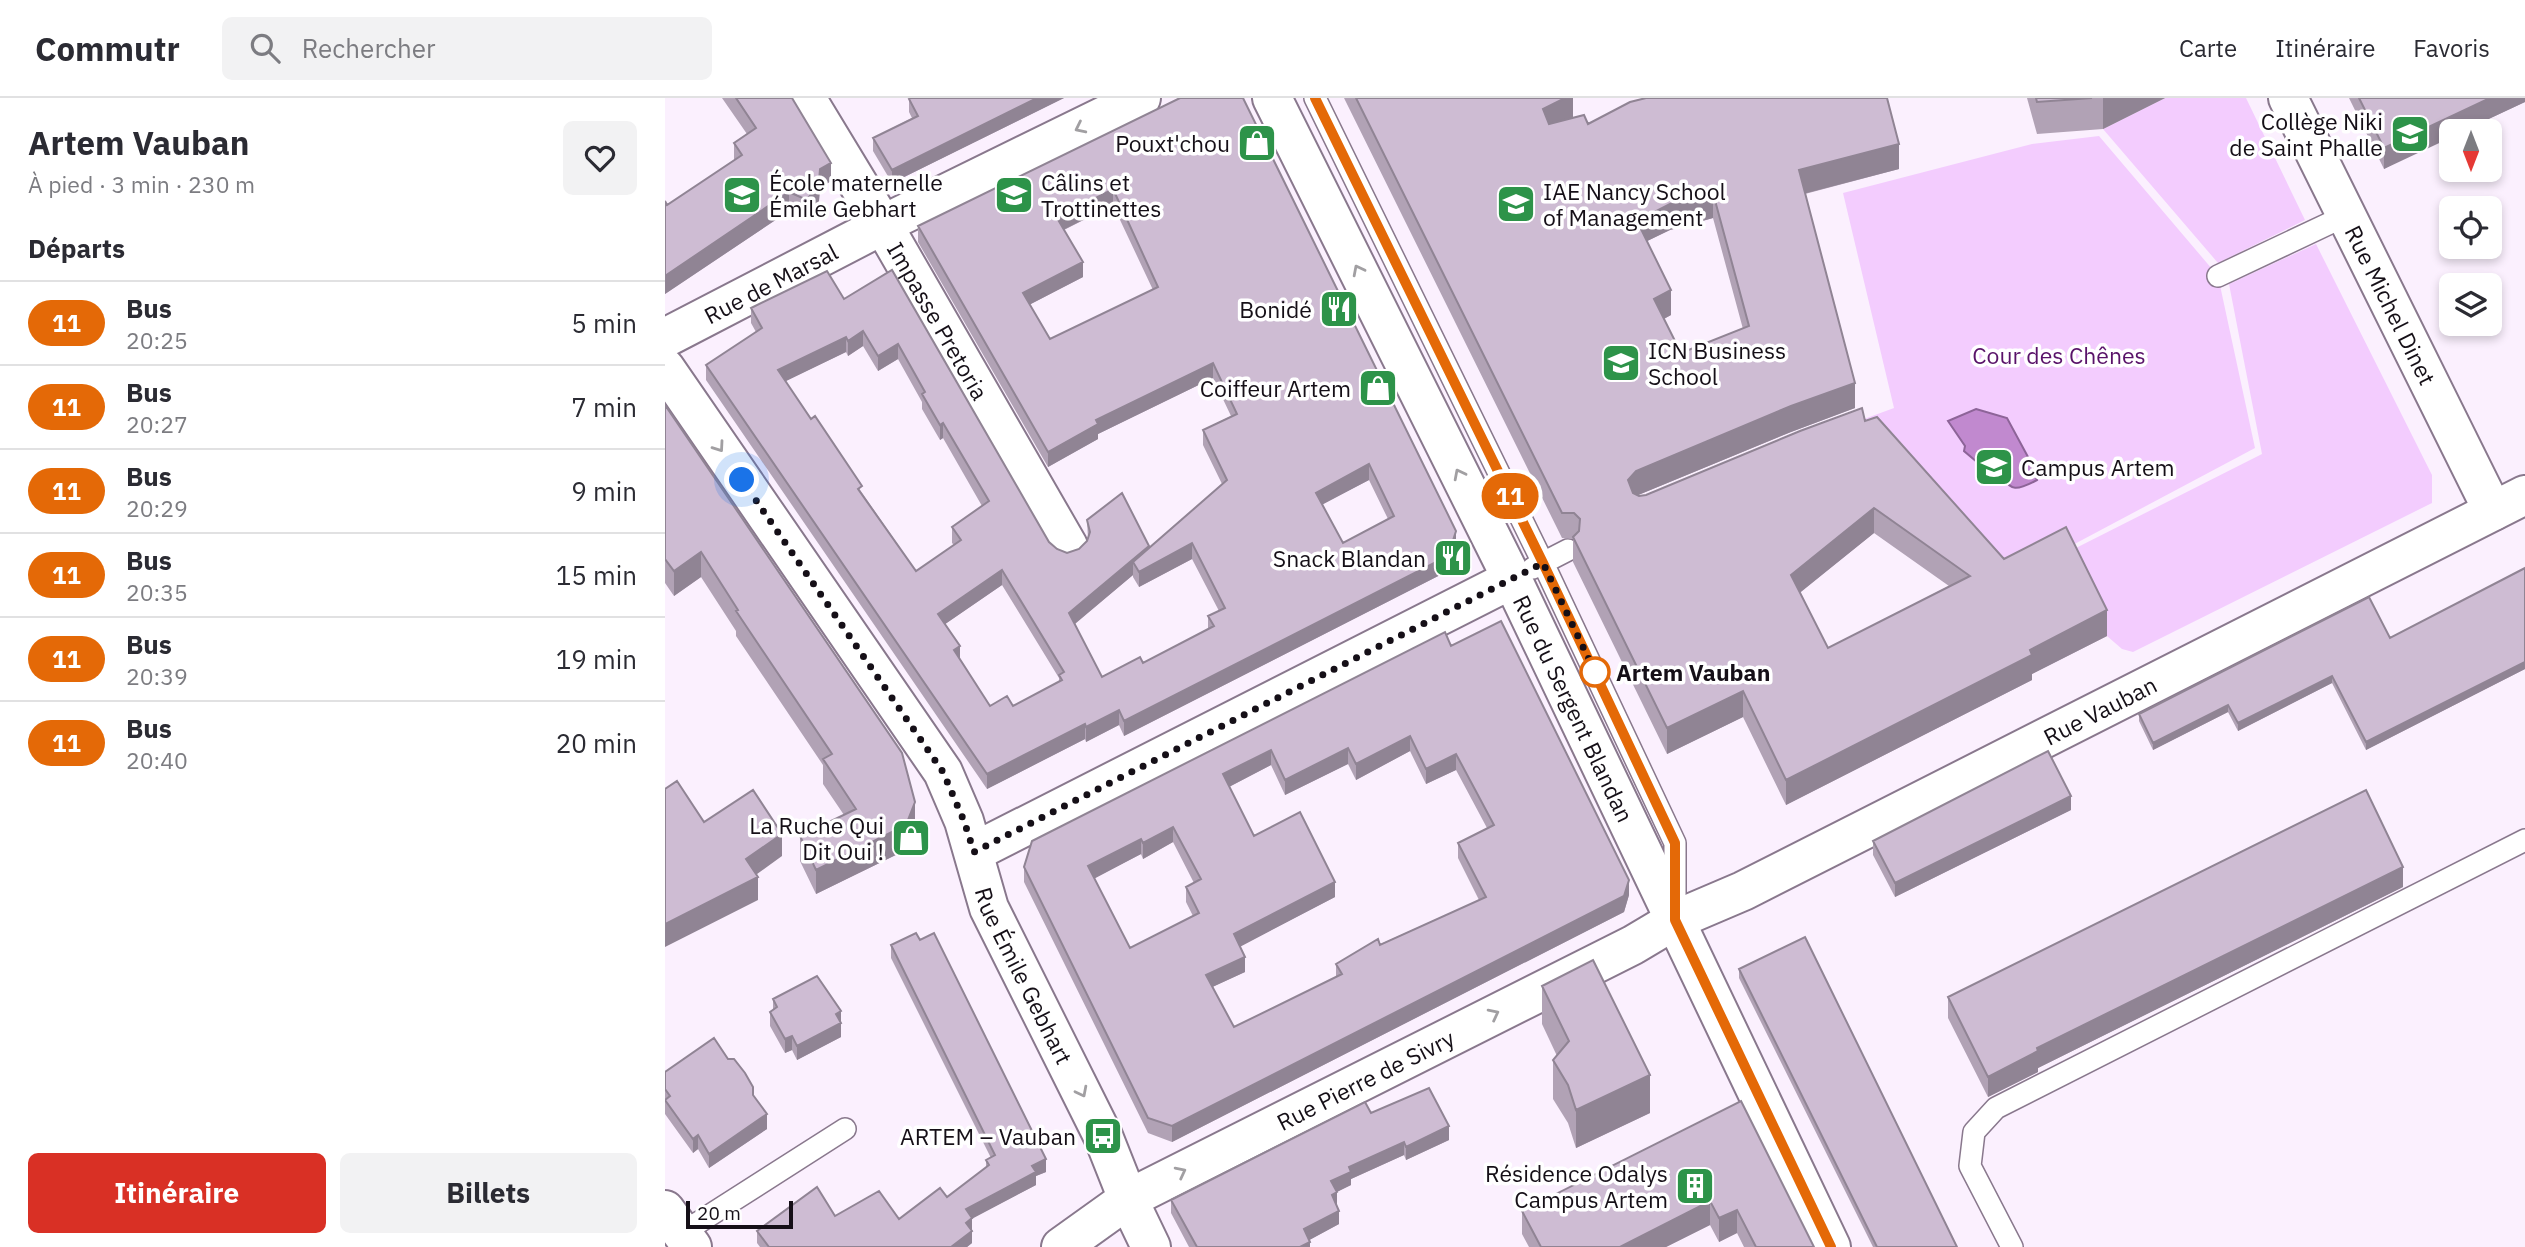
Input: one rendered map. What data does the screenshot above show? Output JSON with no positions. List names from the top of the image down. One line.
{"streets":{"street":["Rue de Marsal","Rue Michel Dinet","Impasse Pretoria","Rue du Sergent Blandan","Rue Vauban","Rue Émile Gebhart","Rue Pierre de Sivry"]},"crossings":[["Rue de Marsal","Impasse Pretoria"],["Rue Michel Dinet","Rue Vauban"],["Rue du Sergent Blandan","Rue Vauban"],["Rue du Sergent Blandan","Rue Pierre de Sivry"],["Rue Vauban","Rue Pierre de Sivry"],["Rue Émile Gebhart","Rue Pierre de Sivry"]],"one_way":["Rue de Marsal","Rue du Sergent Blandan","Rue Émile Gebhart","Rue Pierre de Sivry"],"parks":["Cour des Chênes"],"places":{"school or university":["Collège Niki de Saint Phalle","École maternelle Émile Gebhart","Câlins et Trottinettes","IAE Nancy School of Management","ICN Business School","Campus Artem"],"shop":["Pouxt'chou","Coiffeur Artem","La Ruche Qui Dit Oui !"],"restaurant":["Bonidé","Snack Blandan"],"other":["Artem Vauban"],"bus stop":["ARTEM – Vauban"],"building":["Résidence Odalys Campus Artem"]},"lines":["bus line 11"],"scale_bar":"20 m","north":"bottom","page":{"header":"Commutr","search":"Rechercher","nav":["Carte","Itinéraire","Favoris"],"heading":[["Artem Vauban","À pied · 3 min · 230 m"],"Départs"],"on_map":"11","list":[{"mark":"11","name":"Bus","note":"20:25","value":"5 min"},{"mark":"11","name":"Bus","note":"20:27","value":"7 min"},{"mark":"11","name":"Bus","note":"20:29","value":"9 min"},{"mark":"11","name":"Bus","note":"20:35","value":"15 min"},{"mark":"11","name":"Bus","note":"20:39","value":"19 min"},{"mark":"11","name":"Bus","note":"20:40","value":"20 min"}],"buttons":["Itinéraire","Billets"],"scale":"20 m"}}
